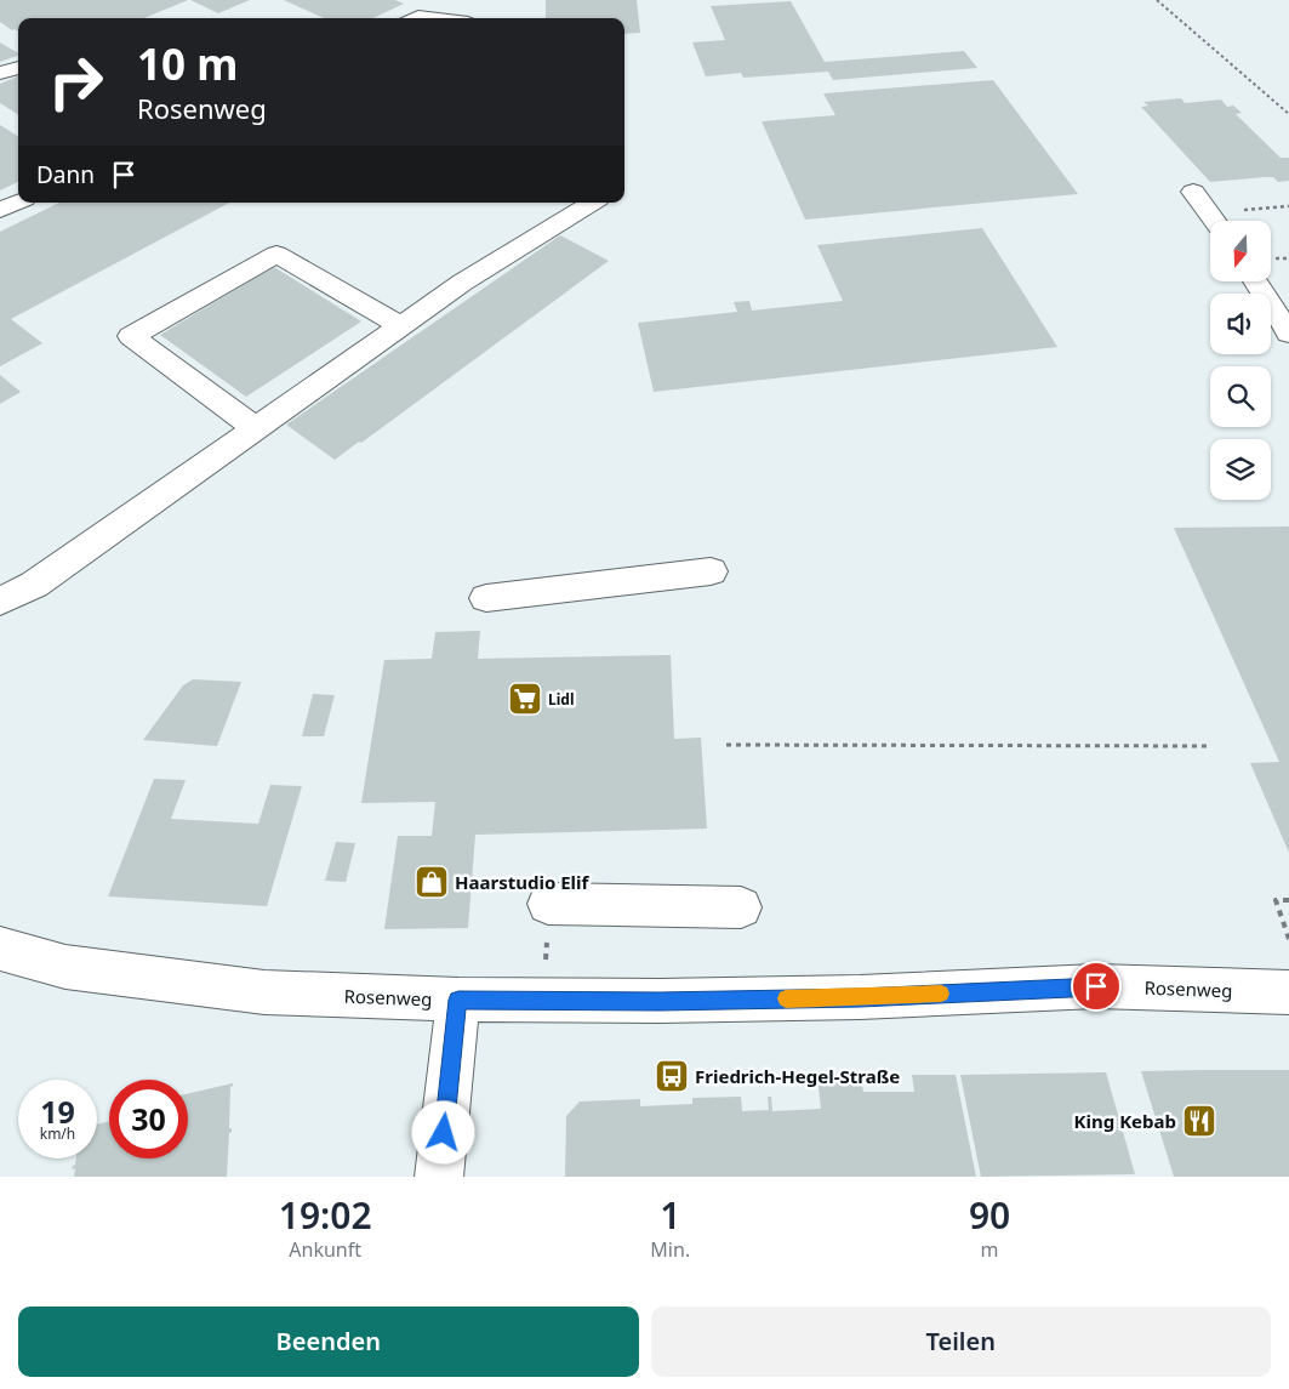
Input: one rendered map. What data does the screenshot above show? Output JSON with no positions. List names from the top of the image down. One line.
{"streets":{"street":["Rosenweg"]},"places":{"supermarket":["Lidl"],"shop":["Haarstudio Elif"],"bus stop":["Friedrich-Hegel-Straße"],"restaurant":["King Kebab"]},"north":"bottom","page":{"turn":["10 m","Rosenweg"],"then":"Dann","speed":"19 km/h","limit":"30","eta":["19:02","Ankunft","1","Min.","90","m"],"buttons":["Beenden","Teilen"]}}
